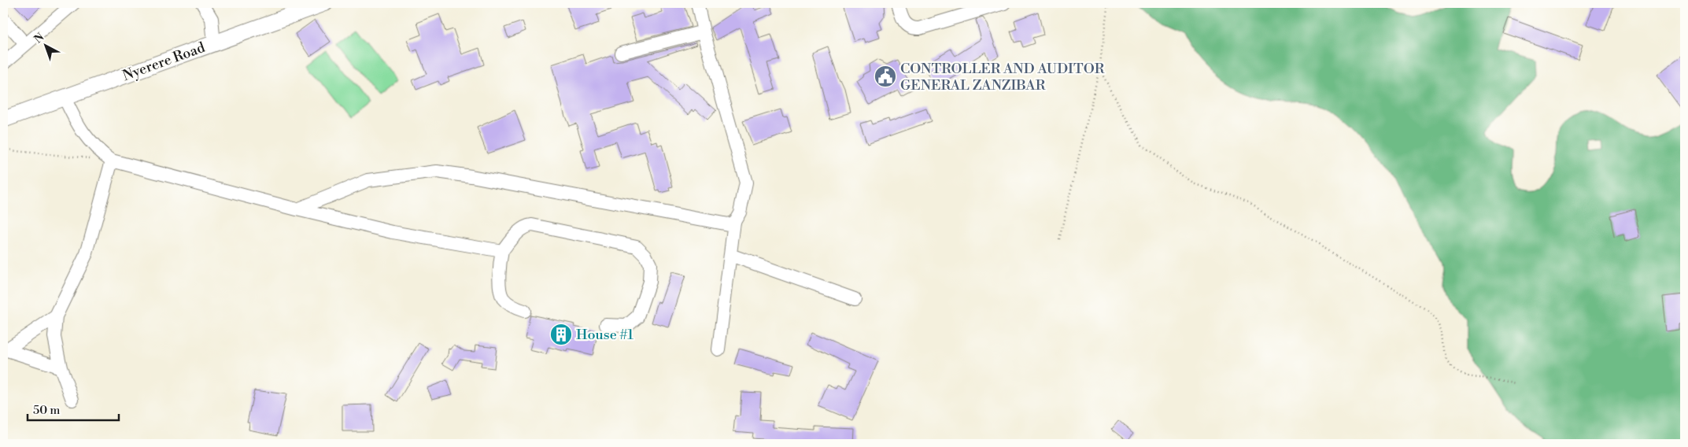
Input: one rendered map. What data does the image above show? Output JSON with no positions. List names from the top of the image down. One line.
{"streets":{"main road":["Nyerere Road"]},"places":{"public building":["CONTROLLER AND AUDITOR GENERAL ZANZIBAR"],"building":["House #1"]},"scale_bar":"50 m","north":"top left"}
